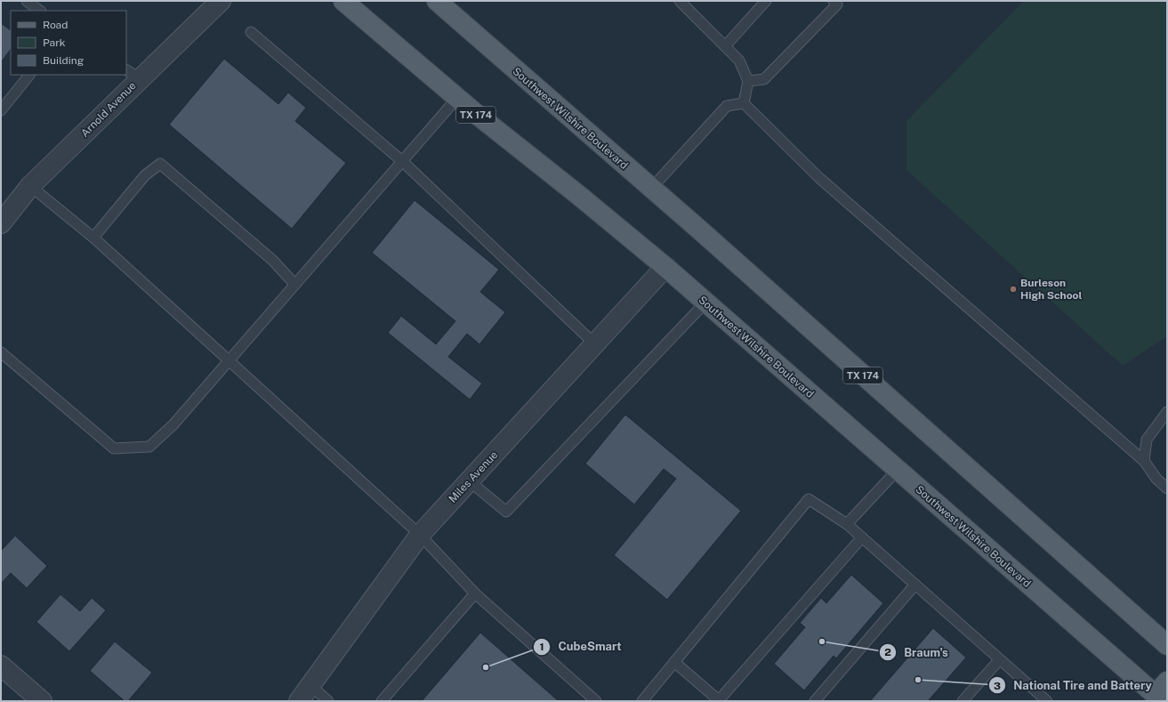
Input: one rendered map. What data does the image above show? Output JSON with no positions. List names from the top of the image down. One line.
{"streets":{"main road":["TX 174","Southwest Wilshire Boulevard"],"street":["Arnold Avenue","Miles Avenue"]},"crossings":[["Southwest Wilshire Boulevard","Miles Avenue"]],"places":["Burleson High School","Braum's","CubeSmart","National Tire and Battery"],"legend":["Road","Park","Building"]}
